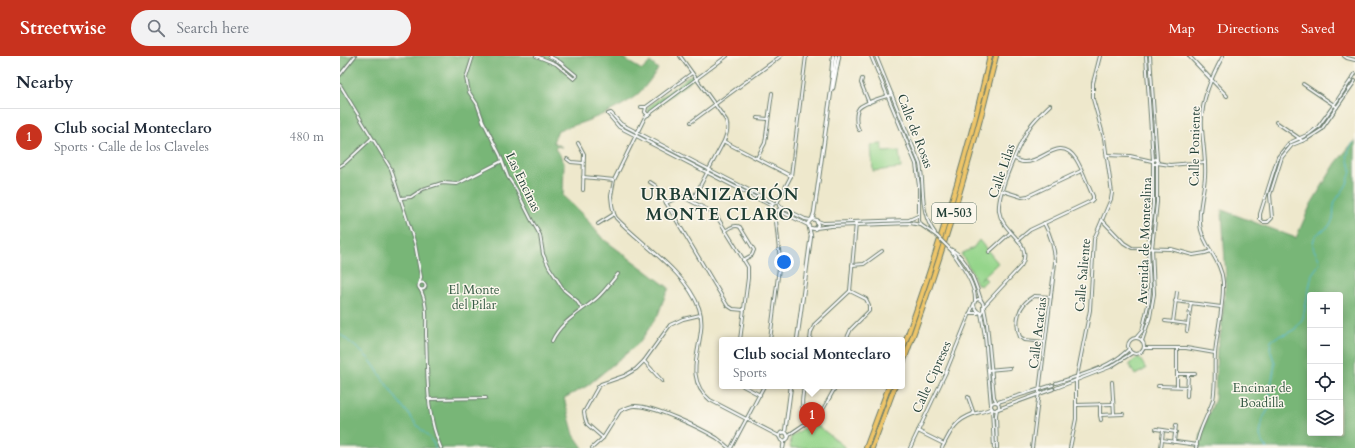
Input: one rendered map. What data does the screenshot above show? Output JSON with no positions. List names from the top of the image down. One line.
{"streets":{"highway":["M-503"],"street":["Calle de Rosas","Calle Poniente","Calle Lilas","Las Encinas","Avenida de Montealina","Calle Saliente","Calle Acacias","Calle Cipreses"]},"districts":["URBANIZACIÓN MONTE CLARO"],"parks":["El Monte del Pilar","Encinar de Boadilla"],"page":{"header":"Streetwise","search":"Search here","nav":["Map","Directions","Saved"],"heading":"Nearby","list":[{"mark":"1","name":"Club social Monteclaro","note":"Sports · Calle de los Claveles","value":"480 m"}],"map_buttons":["+","−"],"popup":["Club social Monteclaro","Sports"],"pins":"1"}}
